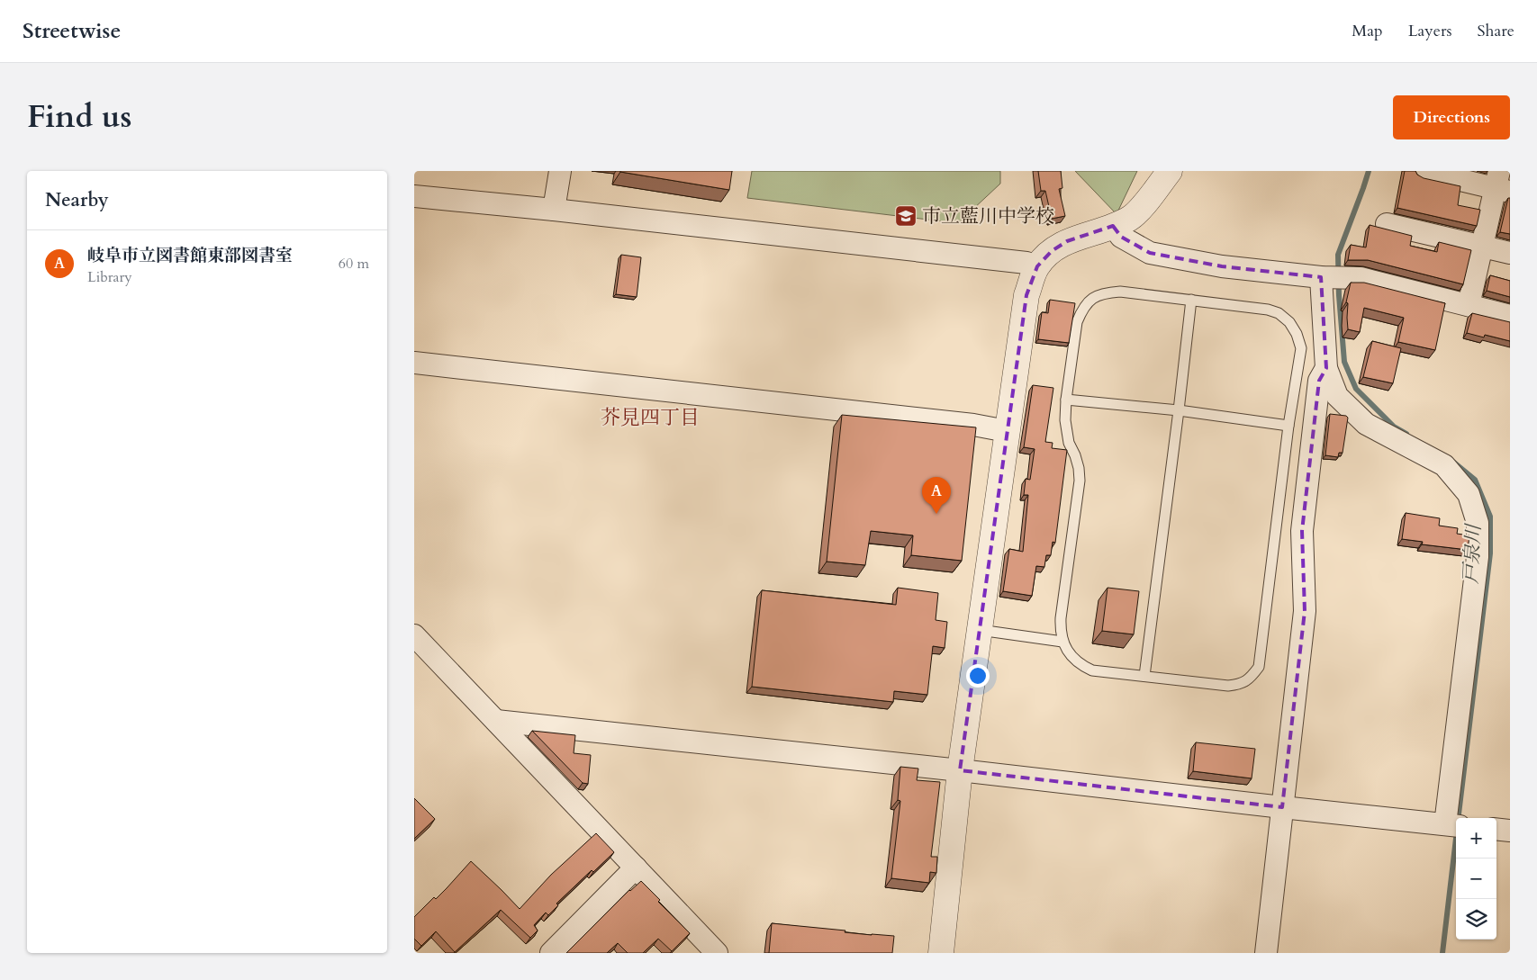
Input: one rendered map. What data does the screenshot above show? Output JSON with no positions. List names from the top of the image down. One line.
{"districts":["芥見四丁目"],"water":["戸泉川"],"places":{"school or university":["市立藍川中学校"]},"page":{"header":"Streetwise","nav":["Map","Layers","Share"],"title":"Find us","buttons":"Directions","heading":"Nearby","list":[{"mark":"A","name":"岐阜市立図書館東部図書室","note":"Library","value":"60 m"}],"pins":"A","map_buttons":["+","−"]}}
